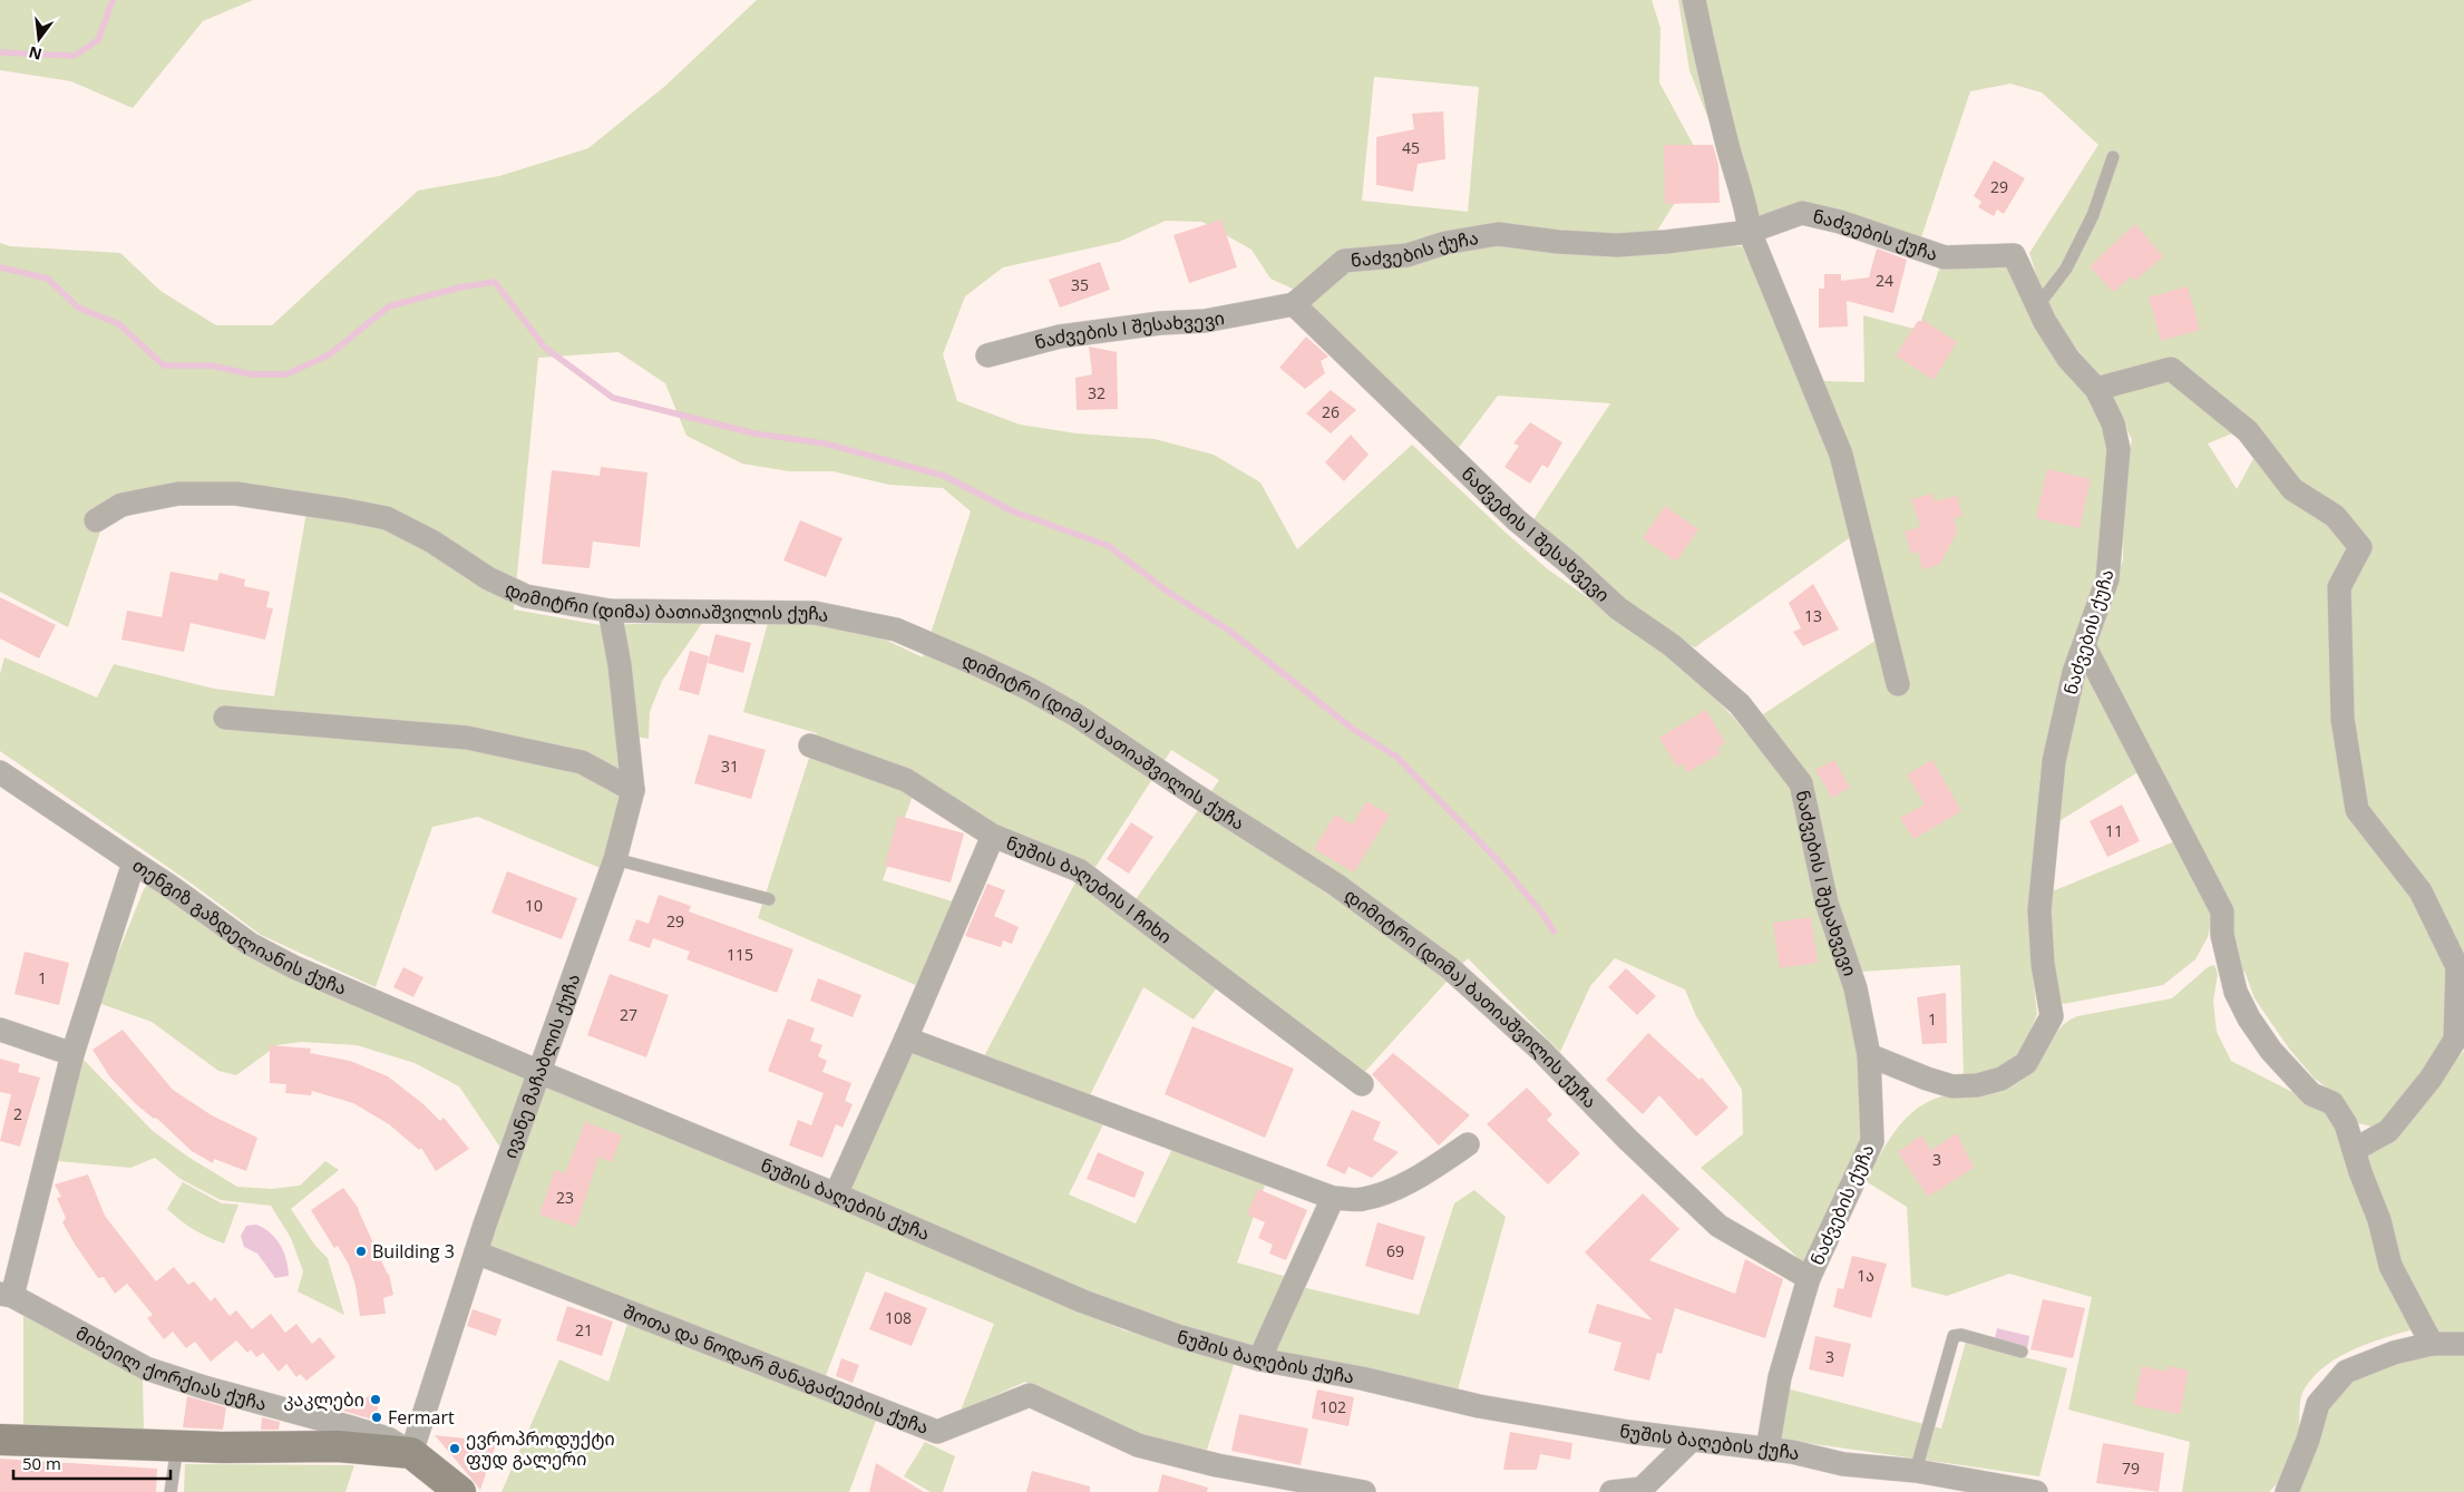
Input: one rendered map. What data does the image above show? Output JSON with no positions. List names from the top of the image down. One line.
{"streets":{"street":["ნაძვების ქუჩა","ნაძვების I შესახვევი","დიმიტრი (დიმა) ბათიაშვილის ქუჩა","ნუშის ბაღების I ჩიხი","თენგიზ გაზდელიანის ქუჩა","ივანე მაჩაბლის ქუჩა","ნუშის ბაღების ქუჩა","მიხეილ ქორქიას ქუჩა","შოთა და ნოდარ მანაგაძეების ქუჩა"]},"crossings":[["ნაძვების ქუჩა","ნაძვების I შესახვევი"],["ნაძვების ქუჩა","დიმიტრი (დიმა) ბათიაშვილის ქუჩა"],["დიმიტრი (დიმა) ბათიაშვილის ქუჩა","ივანე მაჩაბლის ქუჩა"],["ნუშის ბაღების I ჩიხი","ნუშის ბაღების ქუჩა"],["თენგიზ გაზდელიანის ქუჩა","ივანე მაჩაბლის ქუჩა"],["თენგიზ გაზდელიანის ქუჩა","ნუშის ბაღების ქუჩა"],["თენგიზ გაზდელიანის ქუჩა","მიხეილ ქორქიას ქუჩა"],["ივანე მაჩაბლის ქუჩა","ნუშის ბაღების ქუჩა"],["ივანე მაჩაბლის ქუჩა","მიხეილ ქორქიას ქუჩა"],["ივანე მაჩაბლის ქუჩა","შოთა და ნოდარ მანაგაძეების ქუჩა"]],"places":["Building 3","კაკლები","Fermart","ევროპროდუქტი ფუდ გალერი"],"house_numbers":["45","29","24","35","32","26","13","31","11","10","29","115","1","27","1","2","3","23","69","1ა","108","21","3","102","79"],"scale_bar":"50 m","north":"bottom"}
